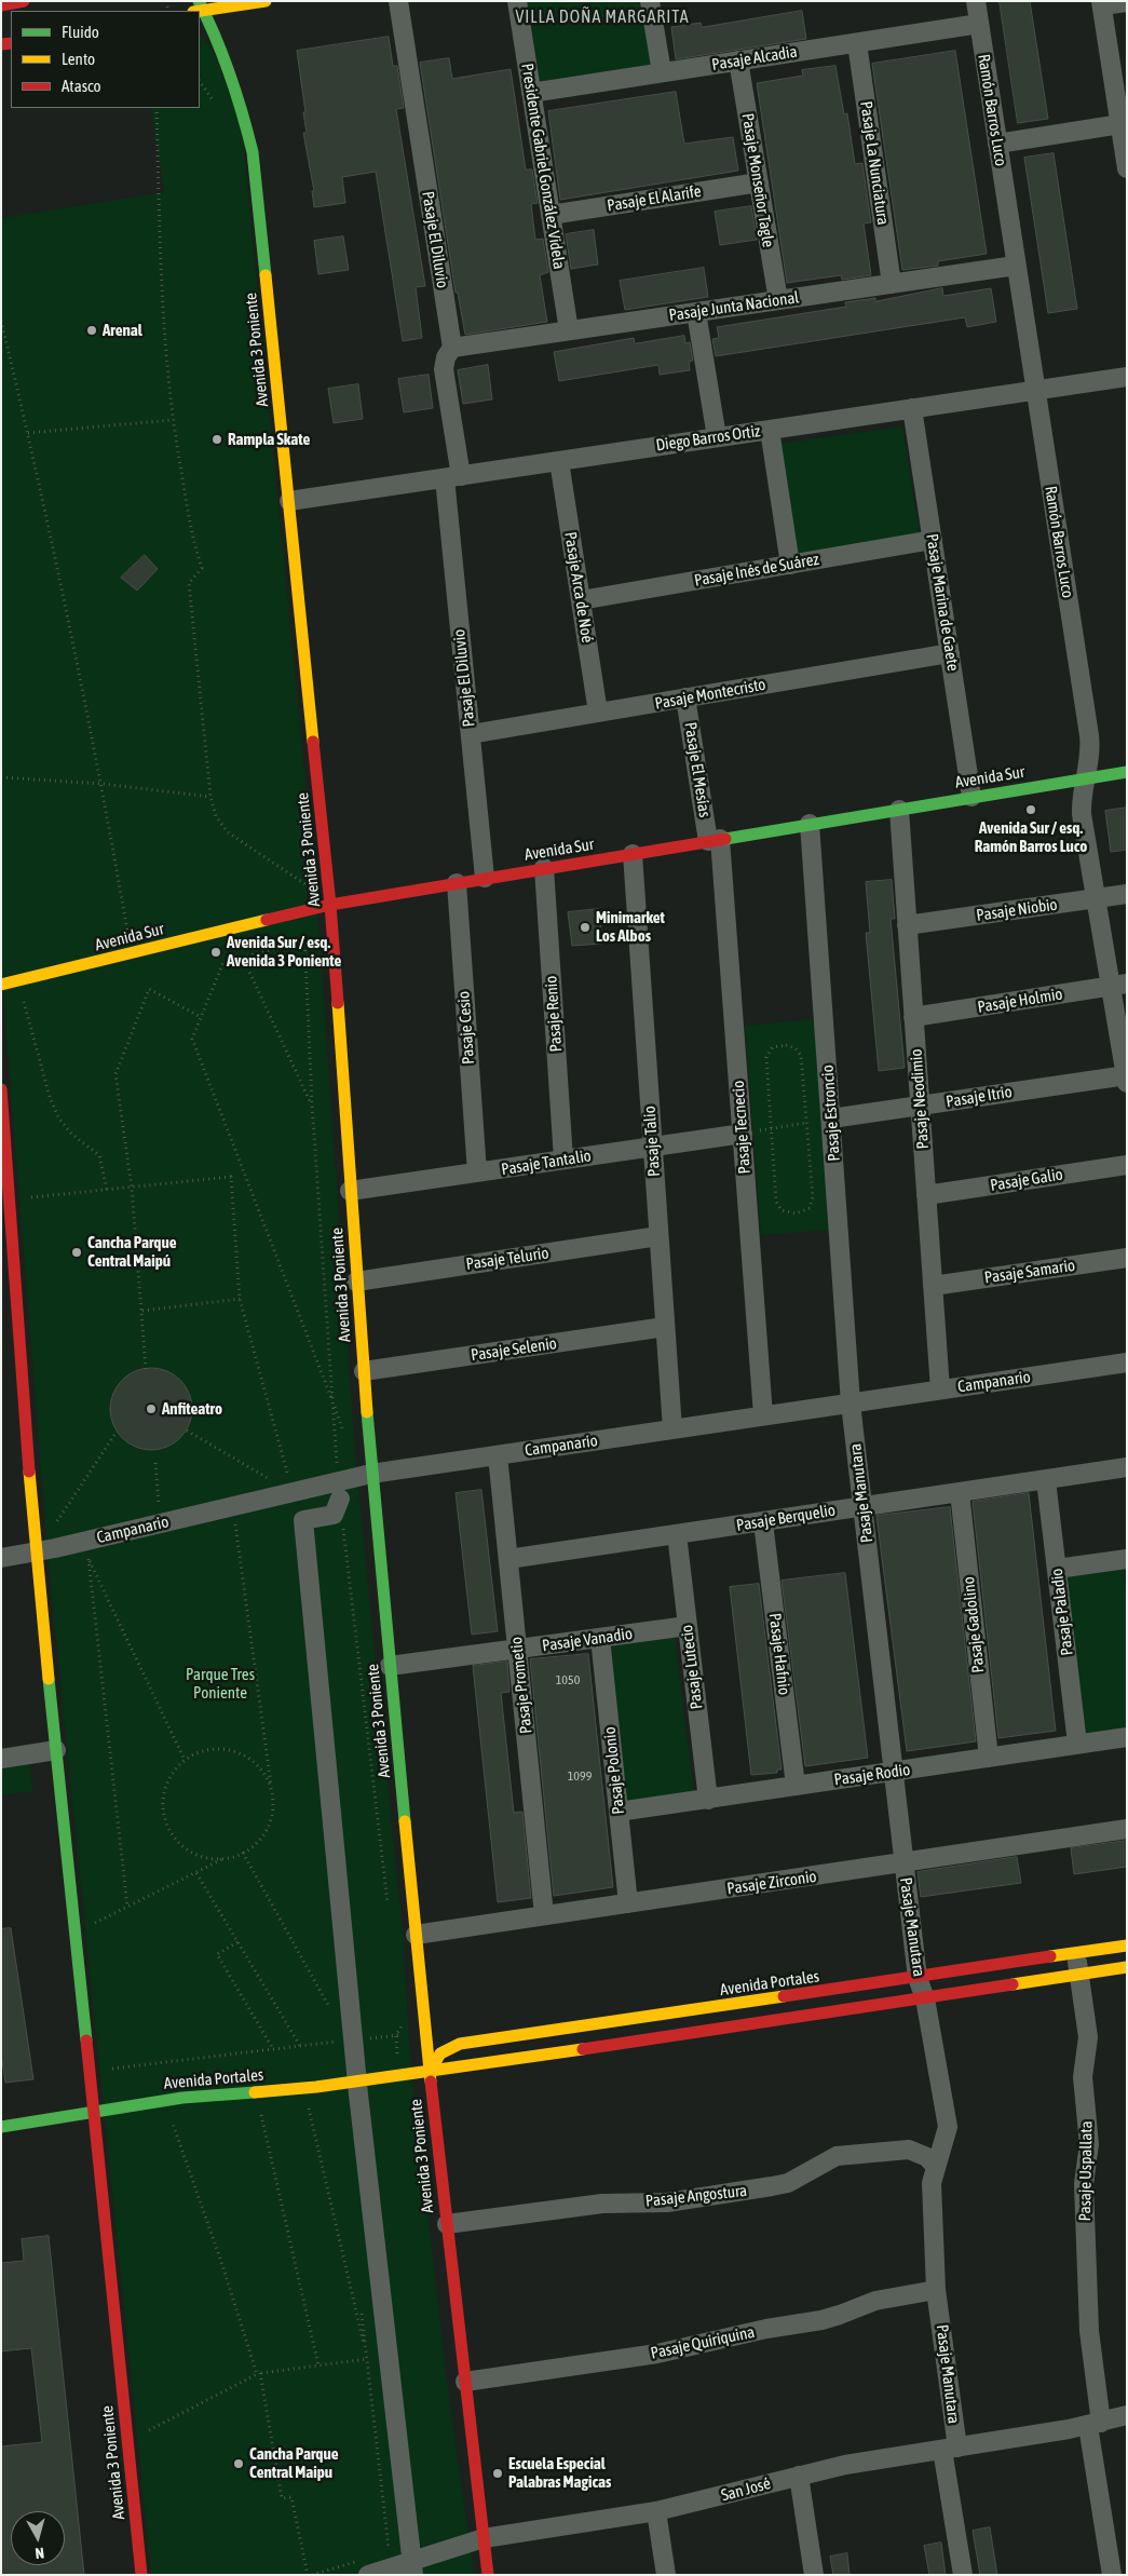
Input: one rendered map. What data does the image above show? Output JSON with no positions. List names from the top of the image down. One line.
{"streets":{"main road":["Avenida 3 Poniente","Avenida Sur","Avenida Portales"],"street":["Pasaje Alcadia","Ramón Barros Luco","Pasaje La Nunciatura","Presidente Gabriel González Videla","Pasaje Monseñor Tagle","Pasaje El Alarife","Pasaje El Diluvio","Pasaje Junta Nacional","Diego Barros Ortiz","Pasaje Inés de Suárez","Pasaje Arca de Noé","Pasaje Marina de Gaete","Pasaje Montecristo","Pasaje El Mesías","Pasaje Niobio","Pasaje Holmio","Pasaje Renio","Pasaje Cesio","Pasaje Itrio","Pasaje Neodimio","Pasaje Estroncio","Pasaje Tecnecio","Pasaje Talio","Pasaje Tantalio","Pasaje Galio","Pasaje Telurio","Pasaje Samario","Pasaje Selenio","Campanario","Pasaje Manutara","Pasaje Berquelio","Pasaje Paladio","Pasaje Gadolino","Pasaje Vanadio","Pasaje Hafnio","Pasaje Lutecio","Pasaje Prometio","Pasaje Polonio","Pasaje Rodio","Pasaje Zirconio","Pasaje Uspallata","Pasaje Angostura","Pasaje Quiriquina","San José"]},"crossings":[["Pasaje Alcadia","Ramón Barros Luco"],["Pasaje Alcadia","Pasaje La Nunciatura"],["Pasaje Alcadia","Presidente Gabriel González Videla"],["Pasaje Alcadia","Pasaje Monseñor Tagle"],["Ramón Barros Luco","Pasaje Junta Nacional"],["Ramón Barros Luco","Diego Barros Ortiz"],["Ramón Barros Luco","Avenida Sur"],["Ramón Barros Luco","Pasaje Niobio"],["Ramón Barros Luco","Pasaje Holmio"],["Ramón Barros Luco","Pasaje Itrio"],["Pasaje La Nunciatura","Pasaje Junta Nacional"],["Presidente Gabriel González Videla","Pasaje El Alarife"],["Presidente Gabriel González Videla","Pasaje Junta Nacional"],["Pasaje Monseñor Tagle","Pasaje El Alarife"],["Pasaje Monseñor Tagle","Pasaje Junta Nacional"],["Pasaje El Diluvio","Pasaje Junta Nacional"],["Pasaje El Diluvio","Diego Barros Ortiz"],["Pasaje El Diluvio","Pasaje Montecristo"],["Pasaje El Diluvio","Avenida Sur"],["Avenida 3 Poniente","Diego Barros Ortiz"],["Avenida 3 Poniente","Avenida Sur"],["Avenida 3 Poniente","Pasaje Tantalio"],["Avenida 3 Poniente","Pasaje Telurio"],["Avenida 3 Poniente","Pasaje Selenio"],["Avenida 3 Poniente","Campanario"],["Avenida 3 Poniente","Pasaje Vanadio"],["Avenida 3 Poniente","Pasaje Zirconio"],["Avenida 3 Poniente","Avenida Portales"],["Avenida 3 Poniente","Pasaje Angostura"],["Avenida 3 Poniente","Pasaje Quiriquina"],["Avenida 3 Poniente","San José"],["Diego Barros Ortiz","Pasaje Arca de Noé"],["Diego Barros Ortiz","Pasaje Marina de Gaete"],["Pasaje Inés de Suárez","Pasaje Arca de Noé"],["Pasaje Inés de Suárez","Pasaje Marina de Gaete"],["Pasaje Arca de Noé","Pasaje Montecristo"],["Pasaje Marina de Gaete","Pasaje Montecristo"],["Pasaje Marina de Gaete","Avenida Sur"],["Pasaje Montecristo","Pasaje El Mesías"],["Pasaje El Mesías","Avenida Sur"],["Pasaje El Mesías","Pasaje Tecnecio"],["Avenida Sur","Pasaje Renio"],["Avenida Sur","Pasaje Cesio"],["Avenida Sur","Pasaje Neodimio"],["Avenida Sur","Pasaje Estroncio"],["Avenida Sur","Pasaje Tecnecio"],["Avenida Sur","Pasaje Talio"],["Pasaje Niobio","Pasaje Neodimio"],["Pasaje Holmio","Pasaje Neodimio"],["Pasaje Renio","Pasaje Tantalio"],["Pasaje Cesio","Pasaje Tantalio"],["Pasaje Itrio","Pasaje Neodimio"],["Pasaje Itrio","Pasaje Estroncio"],["Pasaje Neodimio","Pasaje Galio"],["Pasaje Neodimio","Pasaje Samario"],["Pasaje Neodimio","Campanario"],["Pasaje Estroncio","Campanario"],["Pasaje Estroncio","Pasaje Manutara"],["Pasaje Tecnecio","Pasaje Tantalio"],["Pasaje Tecnecio","Campanario"],["Pasaje Talio","Pasaje Tantalio"],["Pasaje Talio","Pasaje Telurio"],["Pasaje Talio","Pasaje Selenio"],["Pasaje Talio","Campanario"],["Campanario","Pasaje Manutara"],["Campanario","Pasaje Prometio"],["Pasaje Manutara","Pasaje Berquelio"],["Pasaje Manutara","Pasaje Rodio"],["Pasaje Manutara","Pasaje Zirconio"],["Pasaje Manutara","Avenida Portales"],["Pasaje Manutara","Pasaje Angostura"],["Pasaje Manutara","Pasaje Quiriquina"],["Pasaje Manutara","San José"],["Pasaje Berquelio","Pasaje Paladio"],["Pasaje Berquelio","Pasaje Gadolino"],["Pasaje Berquelio","Pasaje Hafnio"],["Pasaje Berquelio","Pasaje Lutecio"],["Pasaje Berquelio","Pasaje Prometio"],["Pasaje Paladio","Pasaje Rodio"],["Pasaje Gadolino","Pasaje Rodio"],["Pasaje Vanadio","Pasaje Lutecio"],["Pasaje Vanadio","Pasaje Prometio"],["Pasaje Vanadio","Pasaje Polonio"],["Pasaje Hafnio","Pasaje Rodio"],["Pasaje Lutecio","Pasaje Rodio"],["Pasaje Prometio","Pasaje Zirconio"],["Pasaje Polonio","Pasaje Rodio"],["Pasaje Polonio","Pasaje Zirconio"],["Avenida Portales","Pasaje Uspallata"],["Pasaje Uspallata","San José"]],"districts":["VILLA DOÑA MARGARITA"],"parks":["Parque Tres Poniente"],"places":["Arenal","Rampla Skate","Avenida Sur / esq. Ramón Barros Luco","Minimarket Los Albos","Avenida Sur / esq. Avenida 3 Poniente","Cancha Parque Central Maipú","Anfiteatro","Cancha Parque Central Maipu","Escuela Especial Palabras Magicas"],"house_numbers":["1050","1099"],"legend":["Fluido","Lento","Atasco"],"north":"bottom"}
